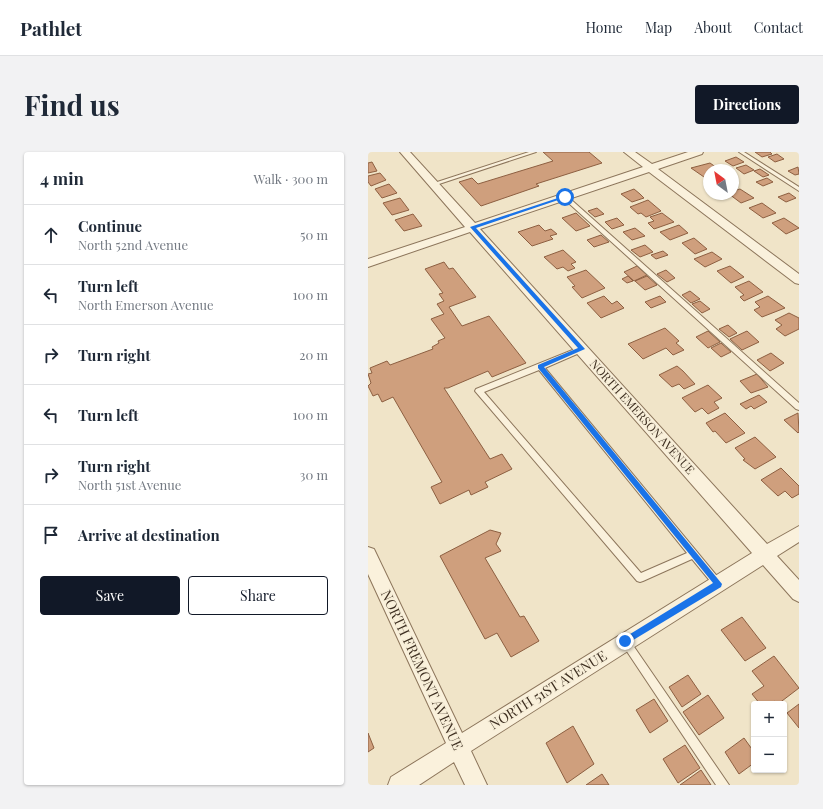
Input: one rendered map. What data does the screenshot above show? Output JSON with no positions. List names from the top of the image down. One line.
{"streets":{"street":["NORTH EMERSON AVENUE","NORTH FREMONT AVENUE","NORTH 51ST AVENUE"]},"crossings":[["NORTH EMERSON AVENUE","NORTH 51ST AVENUE"],["NORTH FREMONT AVENUE","NORTH 51ST AVENUE"]],"north":"top left","page":{"header":"Pathlet","nav":["Home","Map","About","Contact"],"buttons":["Directions",["Save","Share"]],"title":"Find us","heading":["4 min","Walk · 300 m"],"list":[["Continue","North 52nd Avenue","50 m"],["Turn left","North Emerson Avenue","100 m"],["Turn right","20 m"],["Turn left","100 m"],["Turn right","North 51st Avenue","30 m"],"Arrive at destination"],"map_buttons":["+","−"]}}
